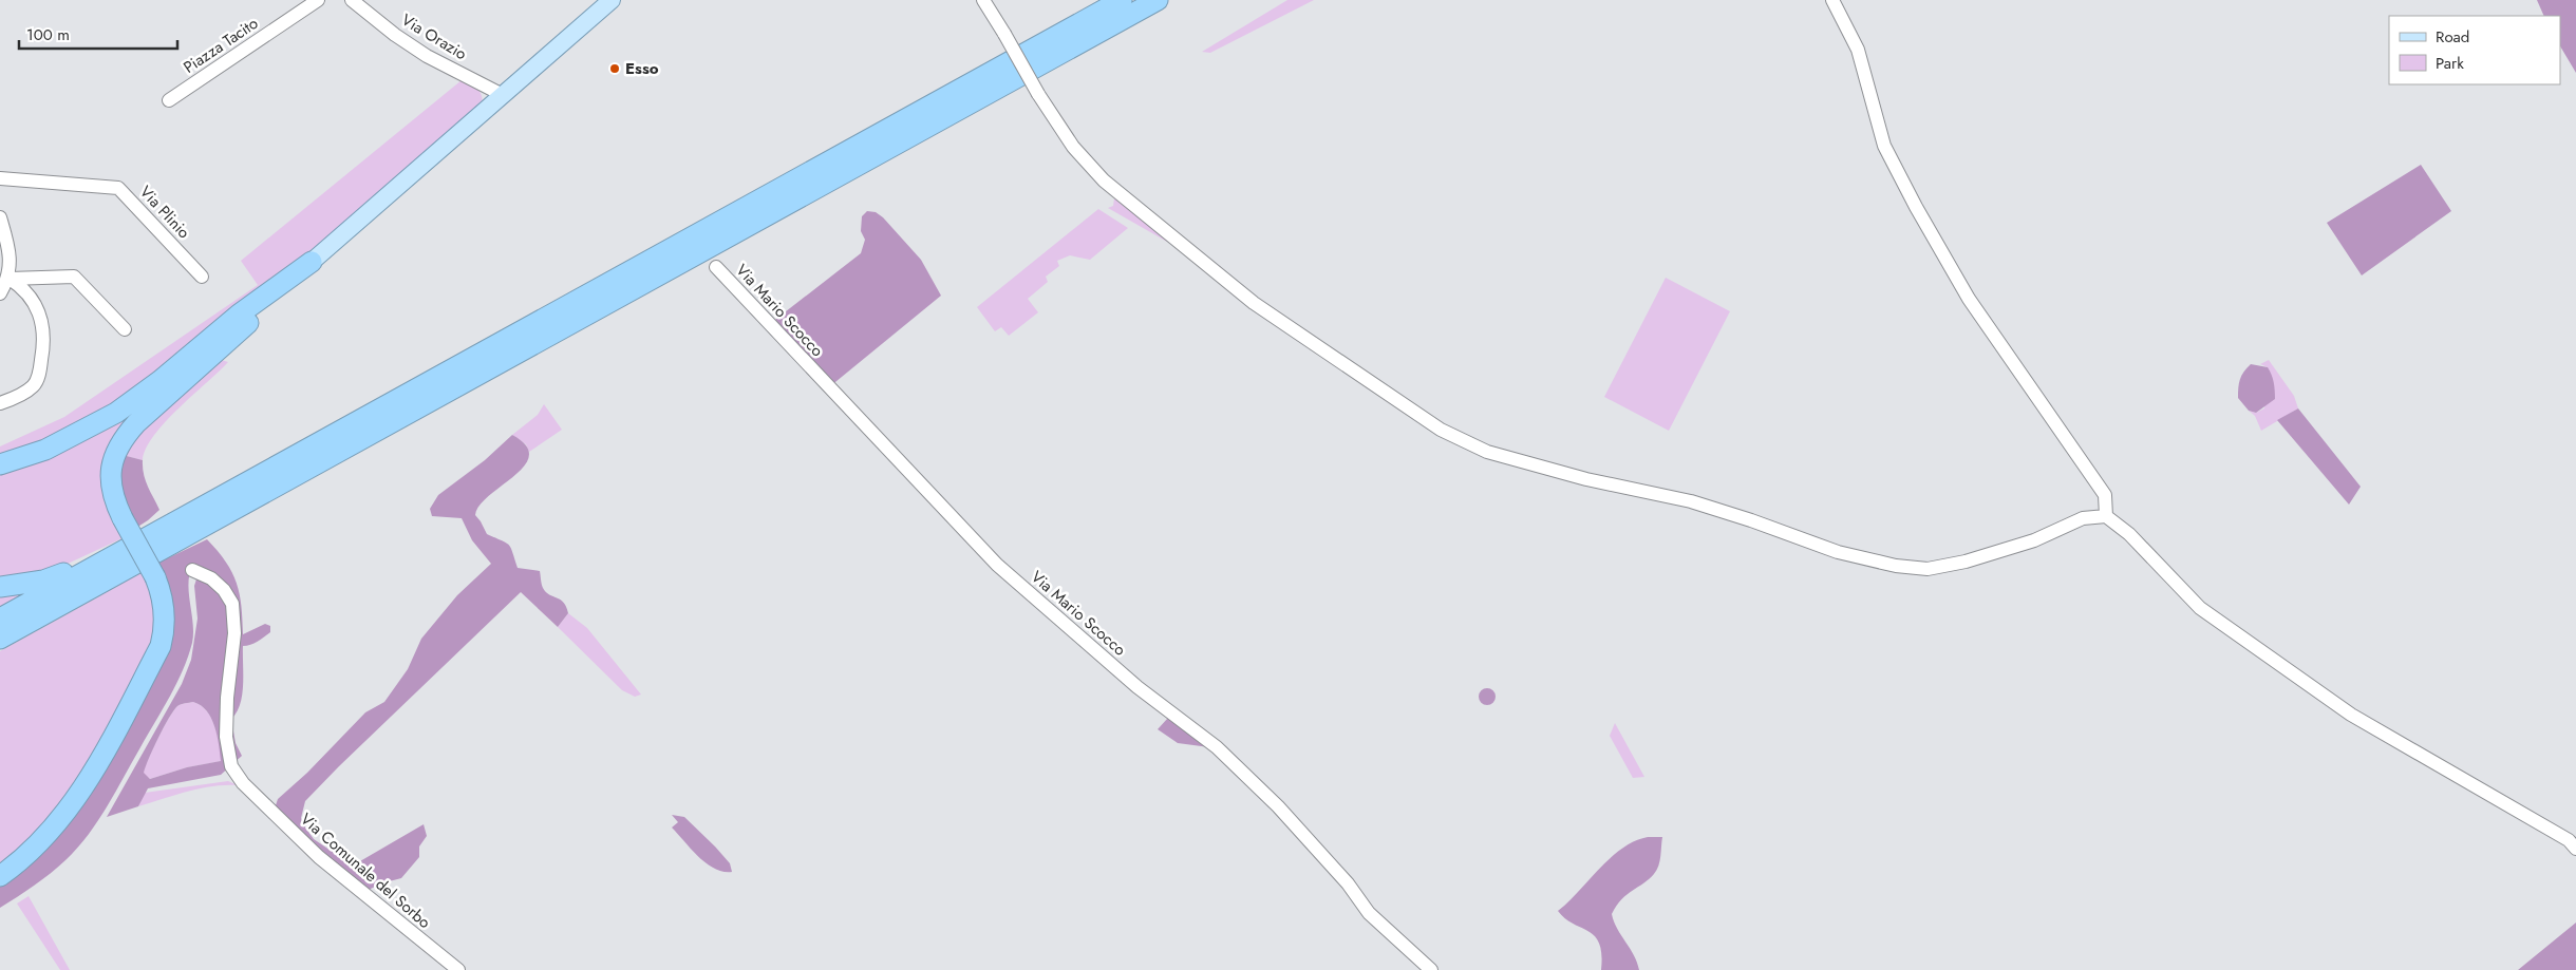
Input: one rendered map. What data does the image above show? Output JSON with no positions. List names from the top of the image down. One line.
{"streets":{"street":["Via Orazio","Piazza Tacito","Via Plinio","Via Mario Scocco","Via Comunale del Sorbo"]},"places":["Esso"],"legend":["Road","Park"],"scale_bar":"100 m"}
